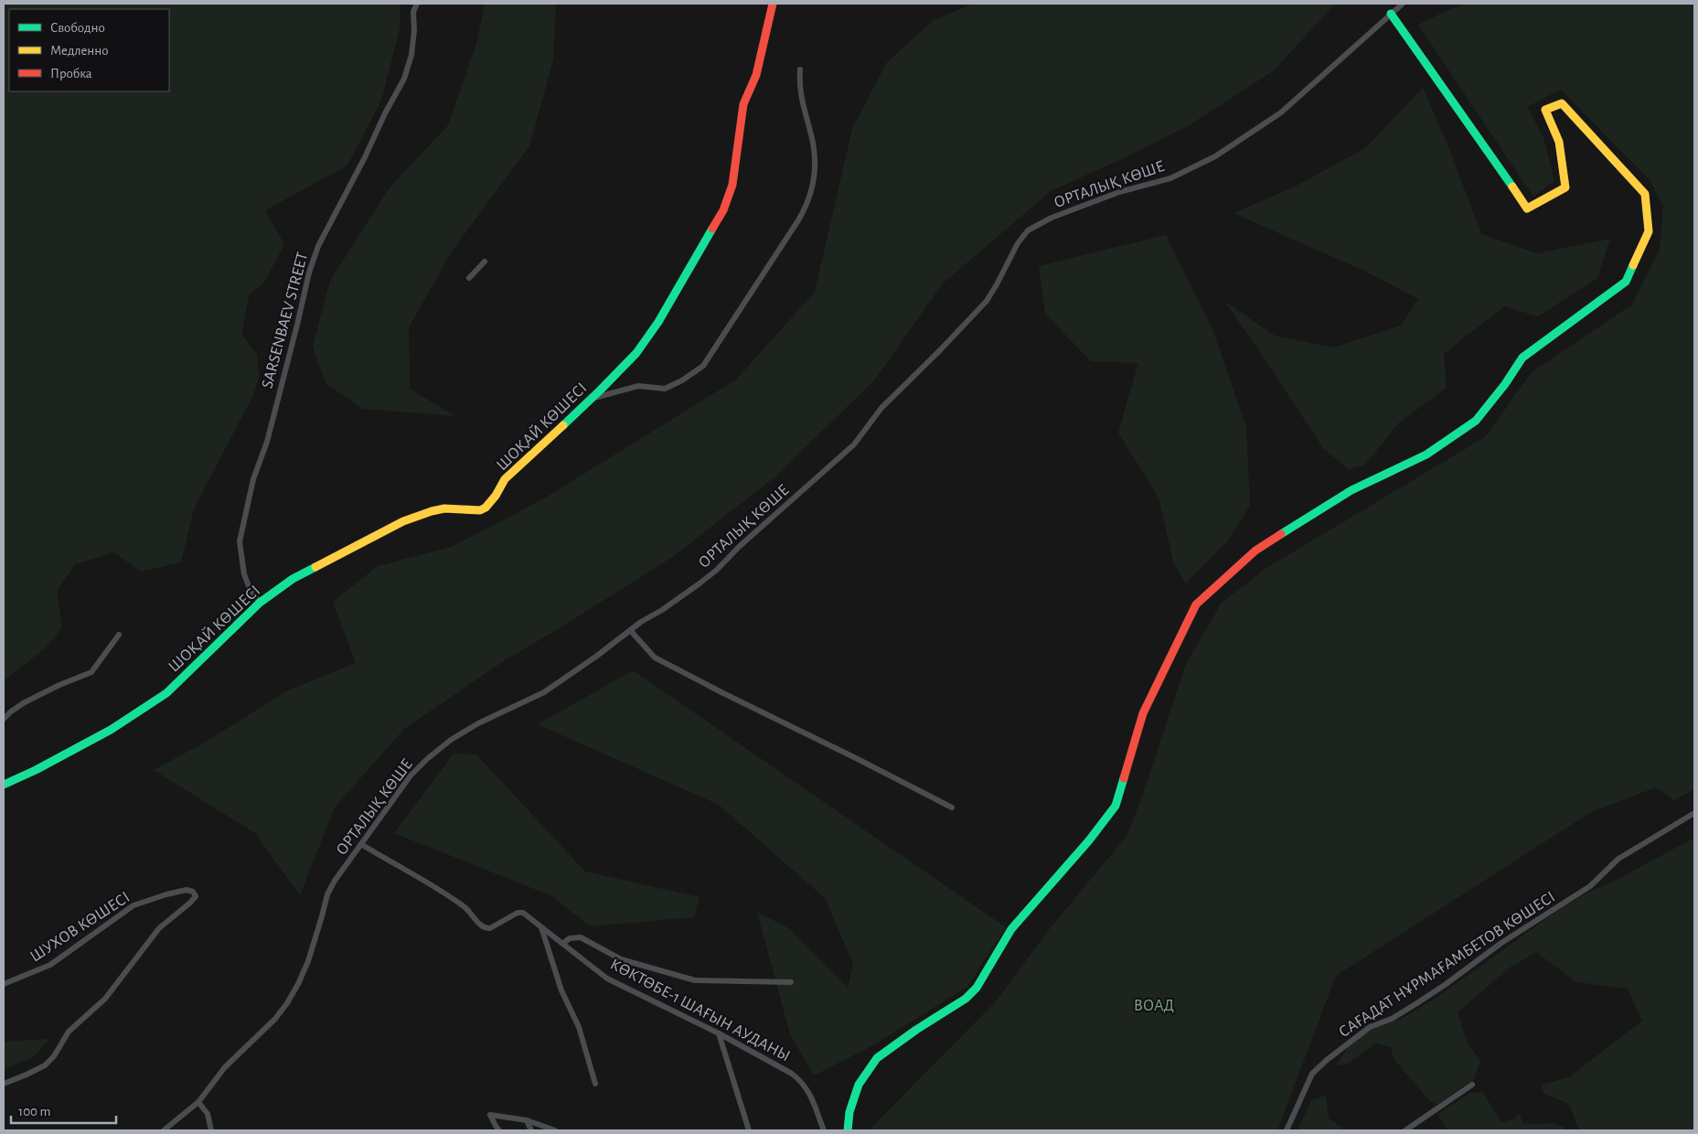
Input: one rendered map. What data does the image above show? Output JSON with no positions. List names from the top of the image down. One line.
{"streets":{"street":["ОРТАЛЫҚ КӨШЕ","SARSENBAEV STREET","ШОҚАЙ КӨШЕСІ","ШУХОВ КӨШЕСІ","САҒАДАТ НҰРМАҒАМБЕТОВ КӨШЕСІ","КӨКТӨБЕ-1 ШАҒЫН АУДАНЫ"]},"crossings":[["ОРТАЛЫҚ КӨШЕ","КӨКТӨБЕ-1 ШАҒЫН АУДАНЫ"],["SARSENBAEV STREET","ШОҚАЙ КӨШЕСІ"]],"parks":["ВОАД"],"legend":["Свободно","Медленно","Пробка"],"scale_bar":"100 m"}
